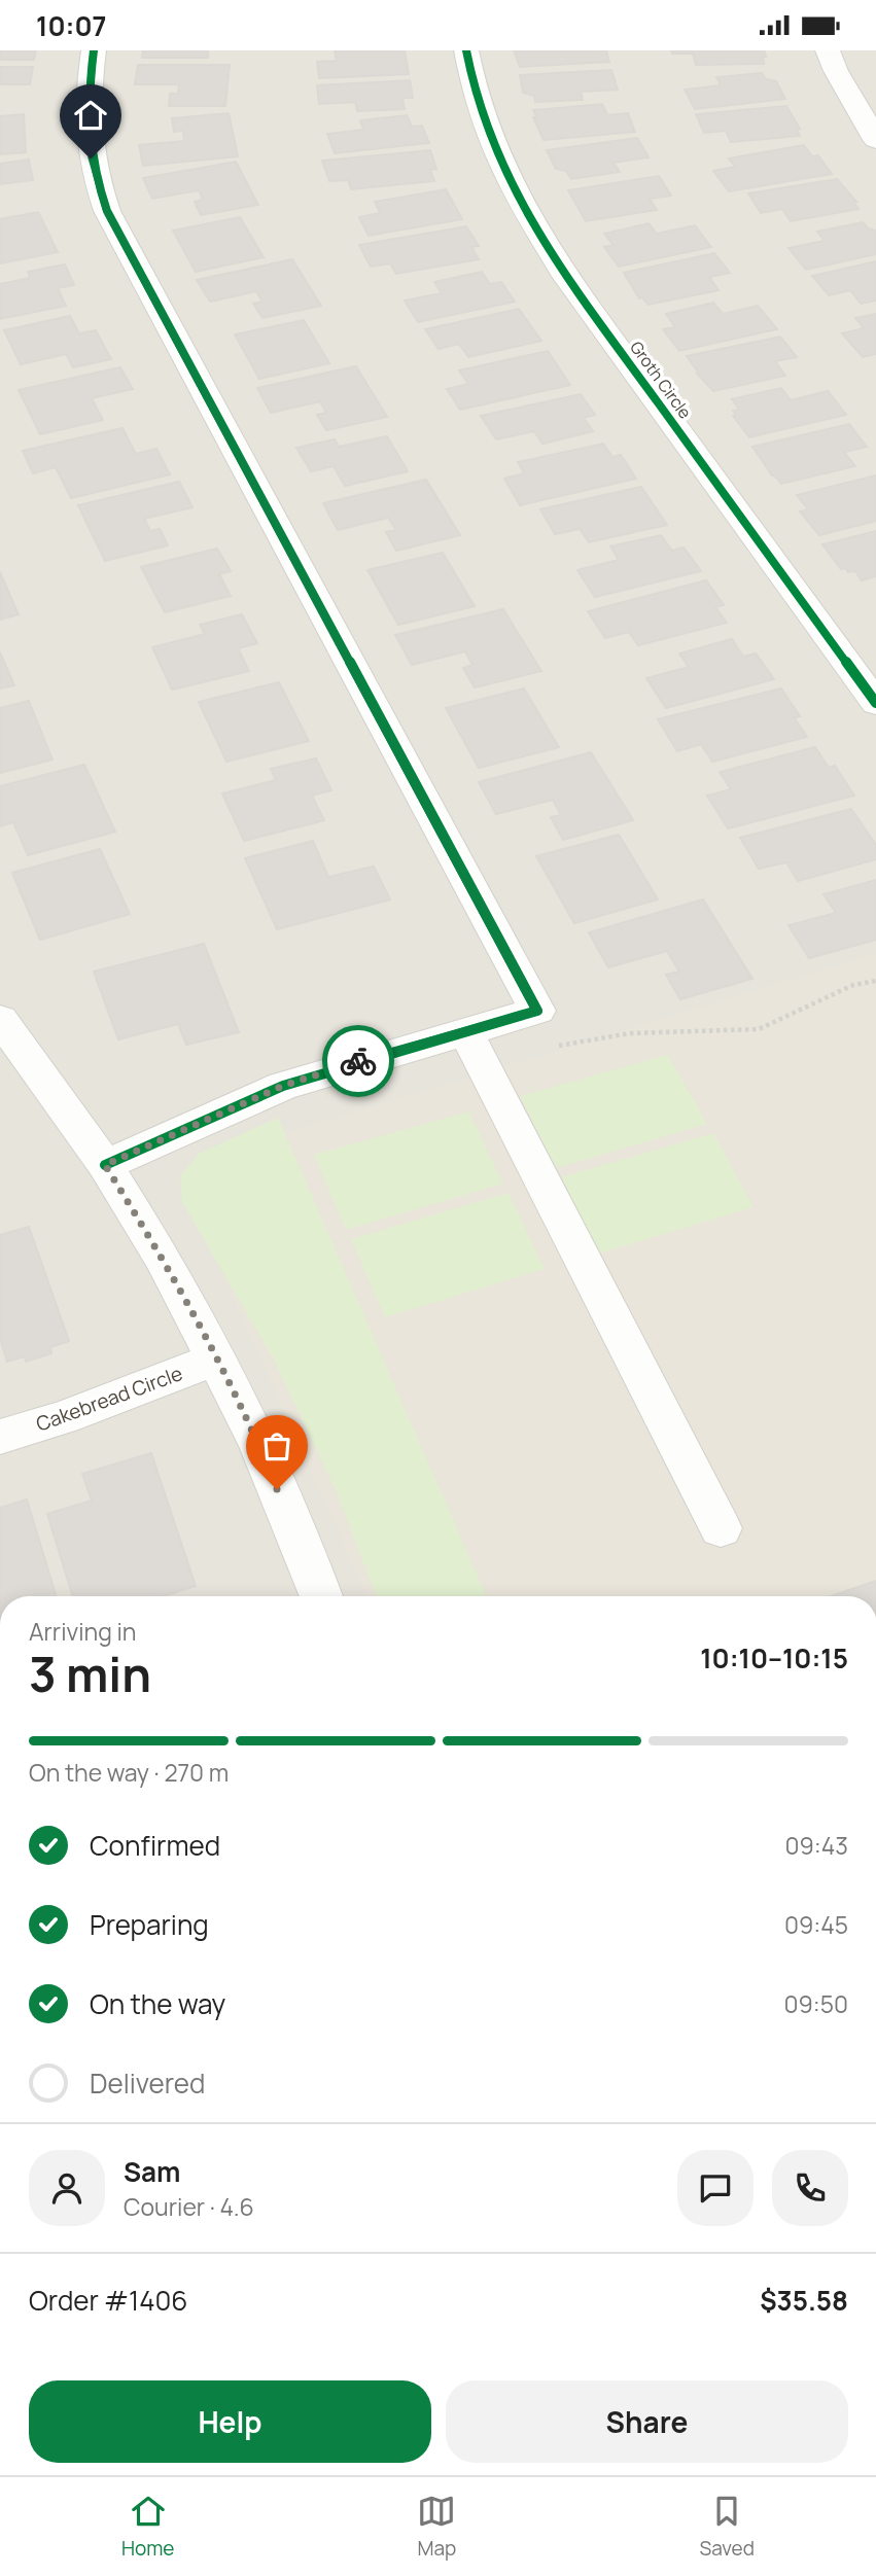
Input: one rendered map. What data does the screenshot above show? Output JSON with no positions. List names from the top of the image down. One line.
{"streets":{"street":["Groth Circle","Cakebread Circle"]},"page":{"status":"10:07","heading":["3 min","Arriving in","10:10–10:15"],"panel":["Sam","Courier · 4.6","Order #1406","$35.58"],"bar":"On the way · 270 m","list":[["Confirmed","09:43"],["Preparing","09:45"],["On the way","09:50"],"Delivered"],"buttons":["Help","Share"],"tabs":["Home","Map","Saved"]}}
